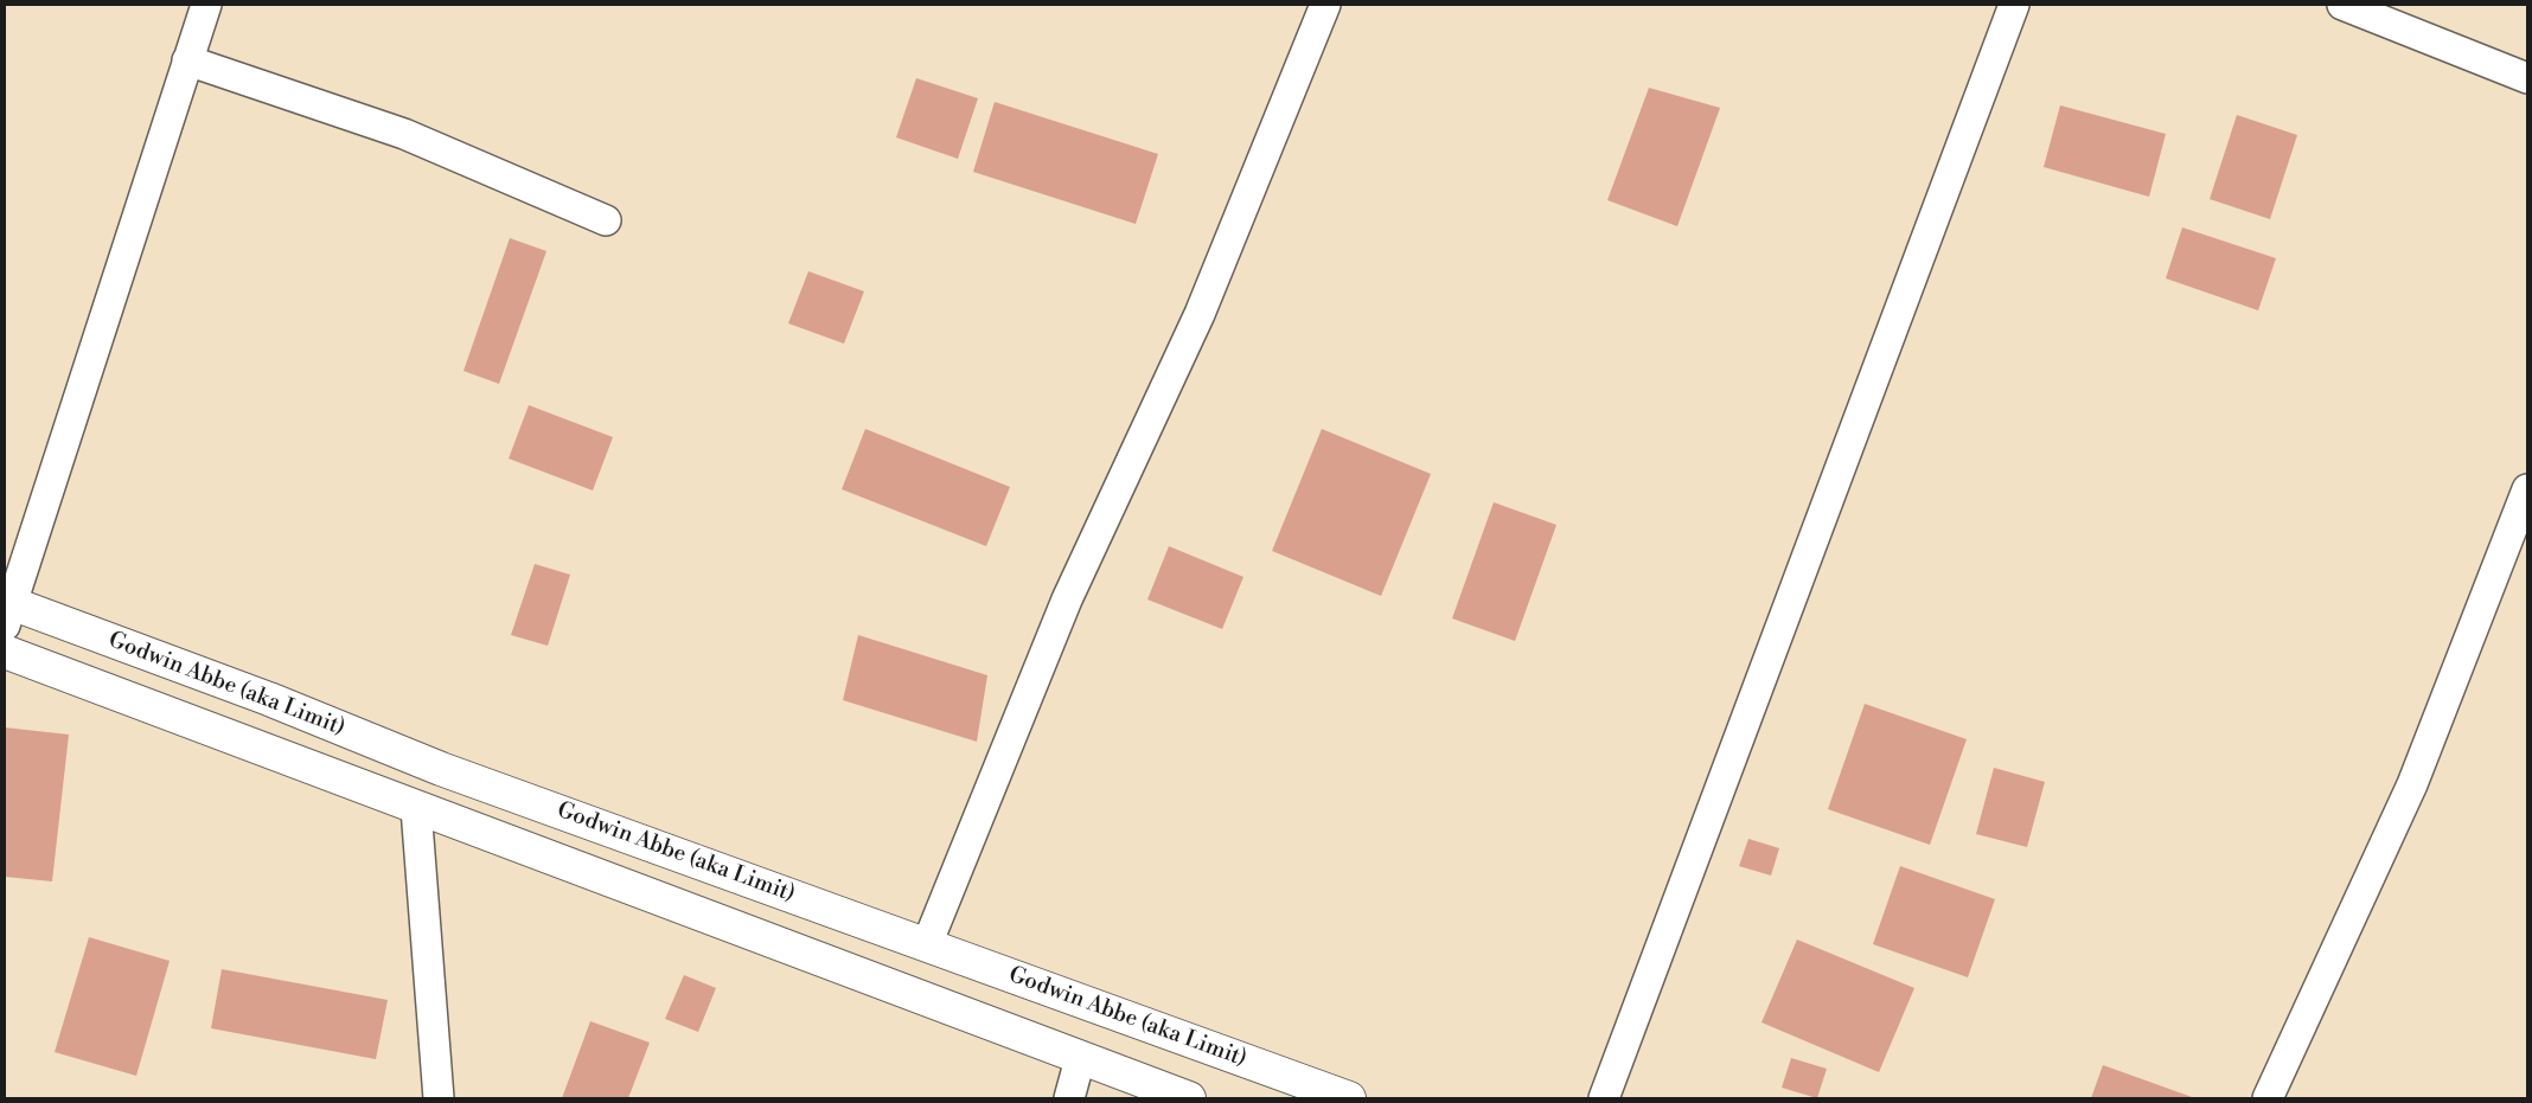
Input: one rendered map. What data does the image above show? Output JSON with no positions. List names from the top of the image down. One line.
{"streets":{"street":["Godwin Abbe (aka Limit)"]}}
